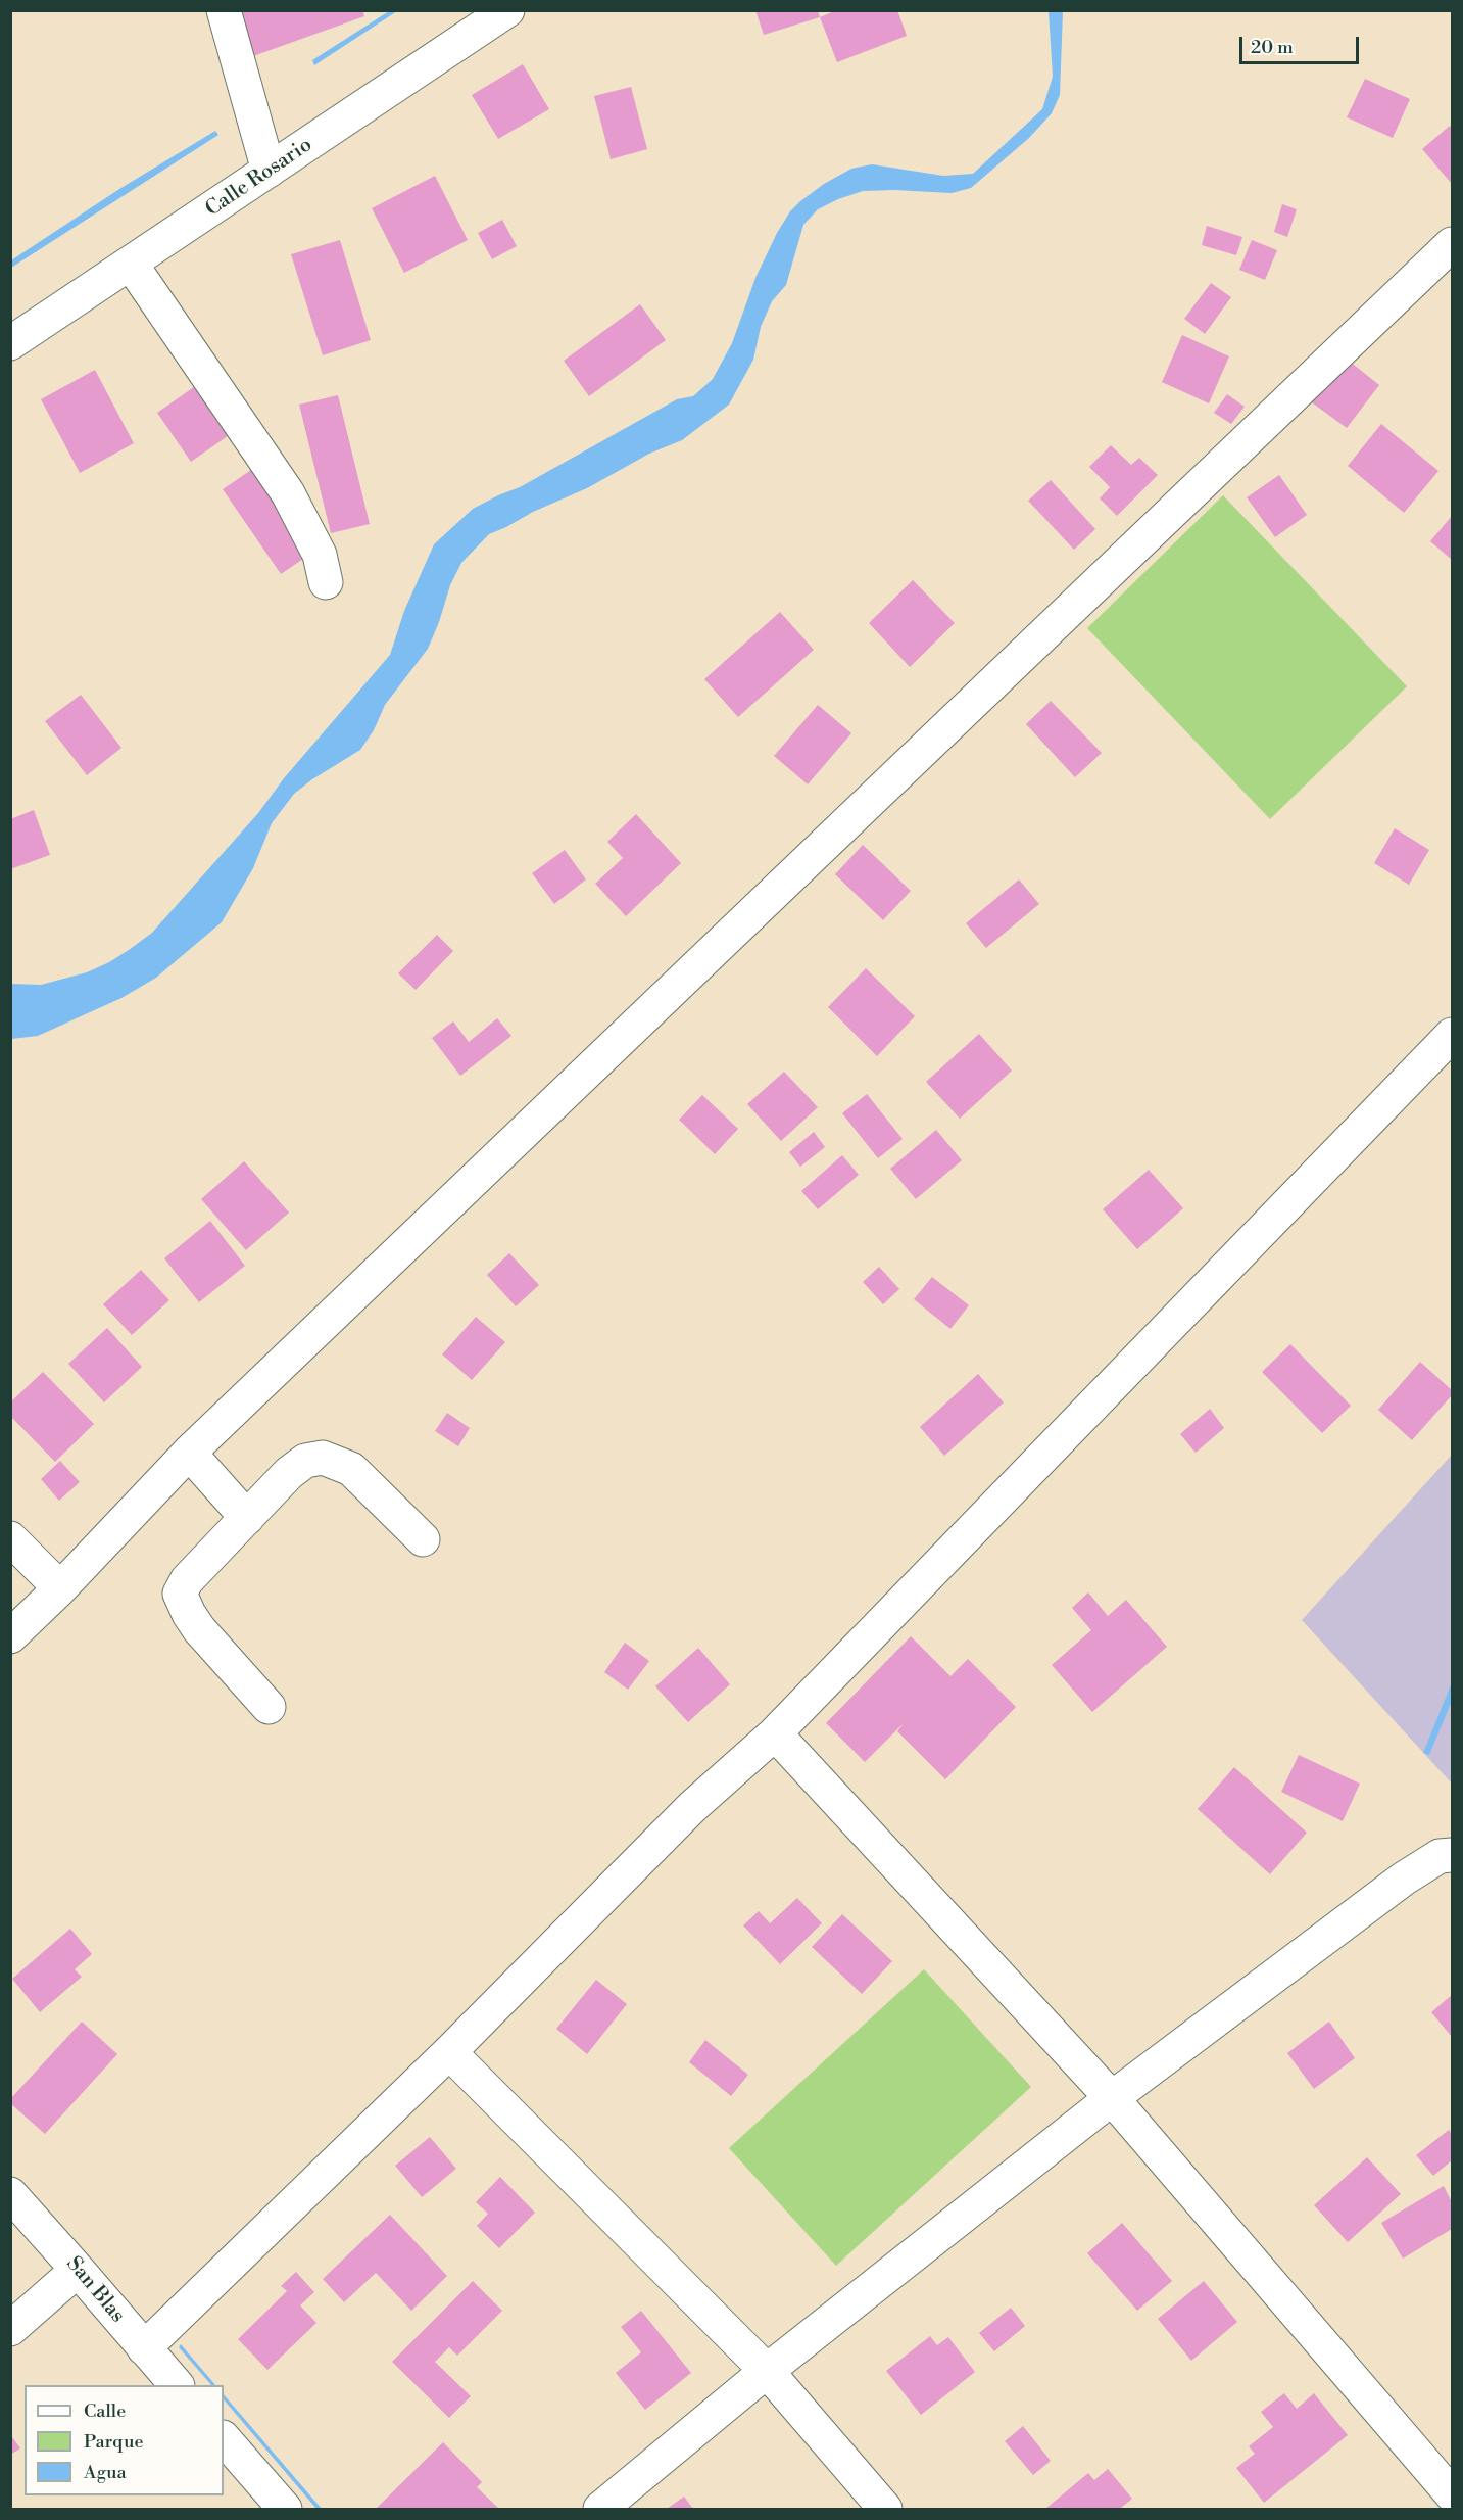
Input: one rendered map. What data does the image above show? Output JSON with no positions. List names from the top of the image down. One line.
{"streets":{"street":["Calle Rosario","San Blas"]},"legend":["Calle","Parque","Agua"],"scale_bar":"20 m"}
